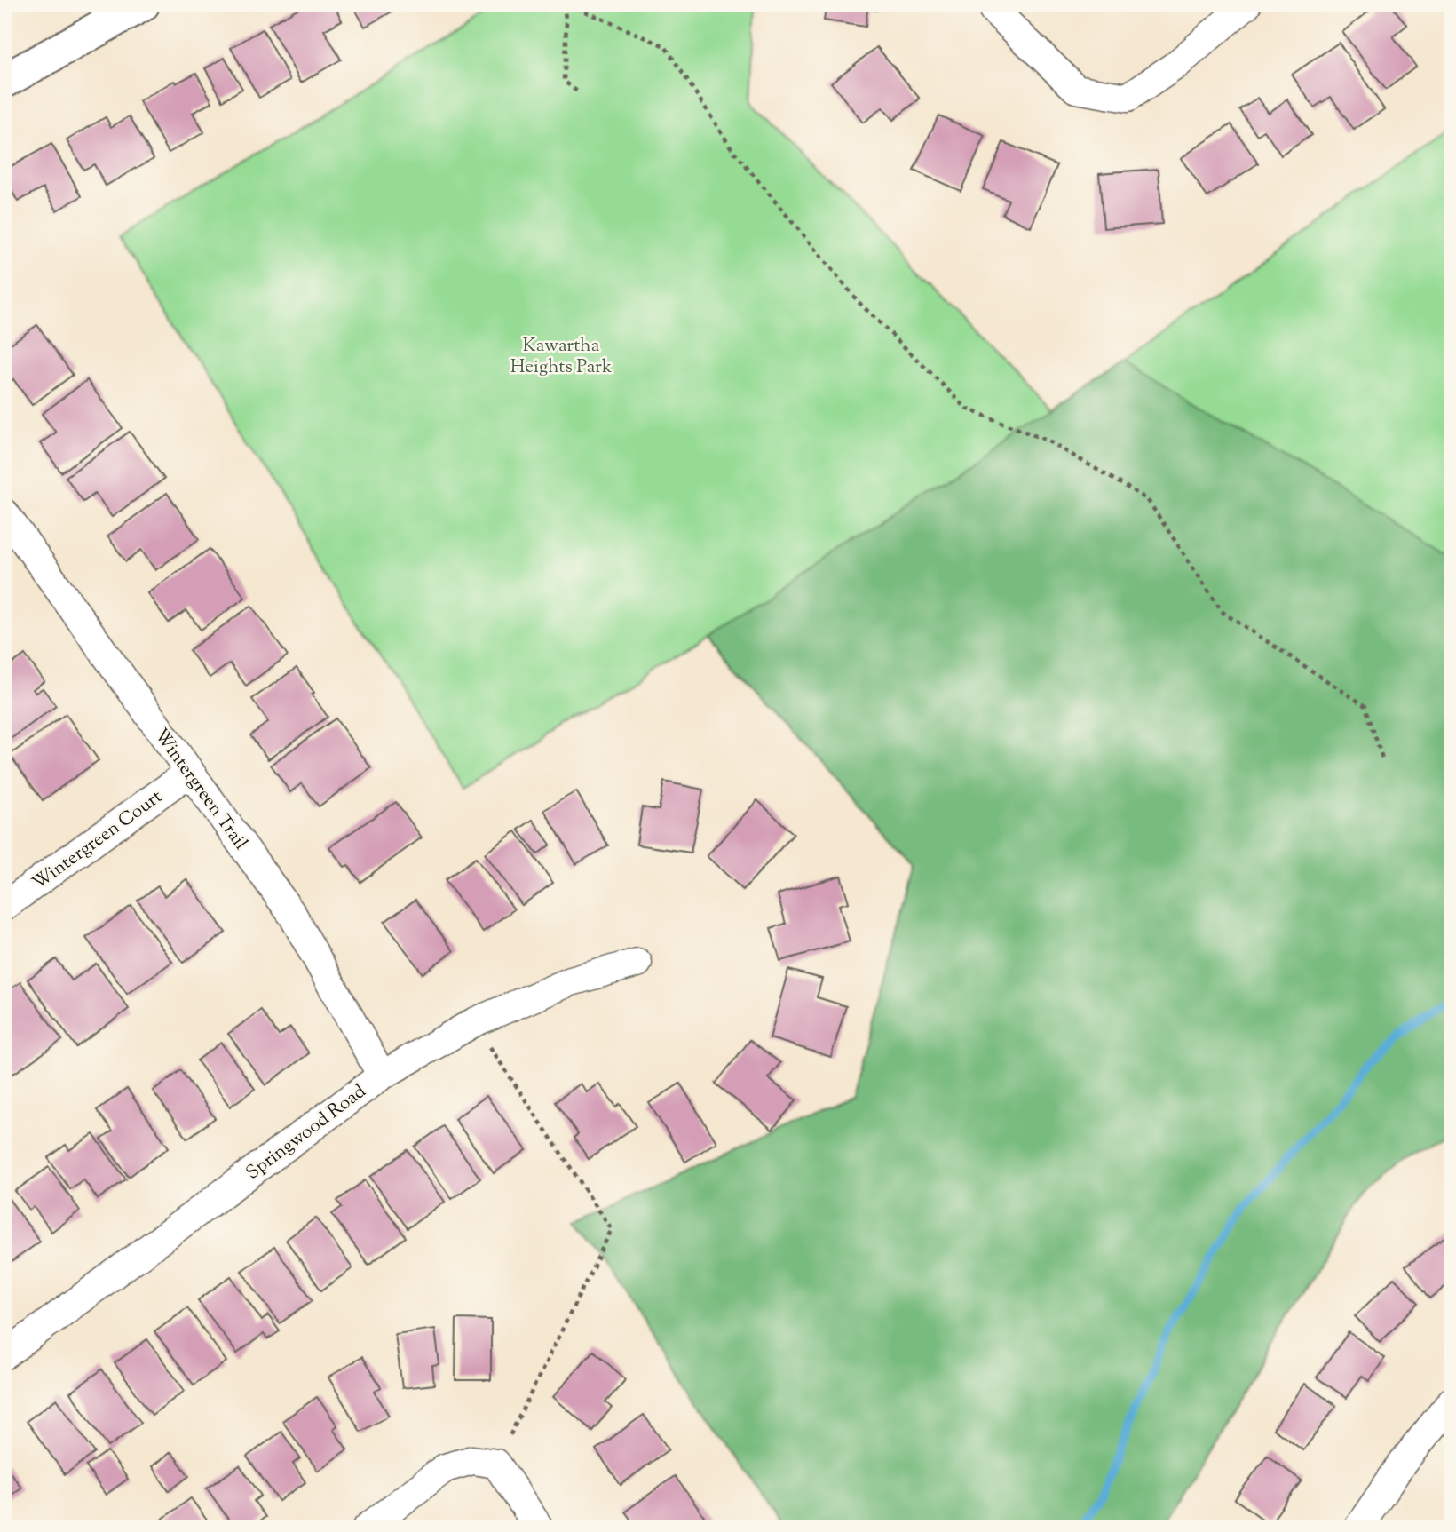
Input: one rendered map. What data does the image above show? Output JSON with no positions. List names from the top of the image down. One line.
{"streets":{"street":["Wintergreen Trail","Wintergreen Court","Springwood Road"]},"crossings":[["Wintergreen Trail","Wintergreen Court"],["Wintergreen Trail","Springwood Road"]],"parks":["Kawartha Heights Park"]}
